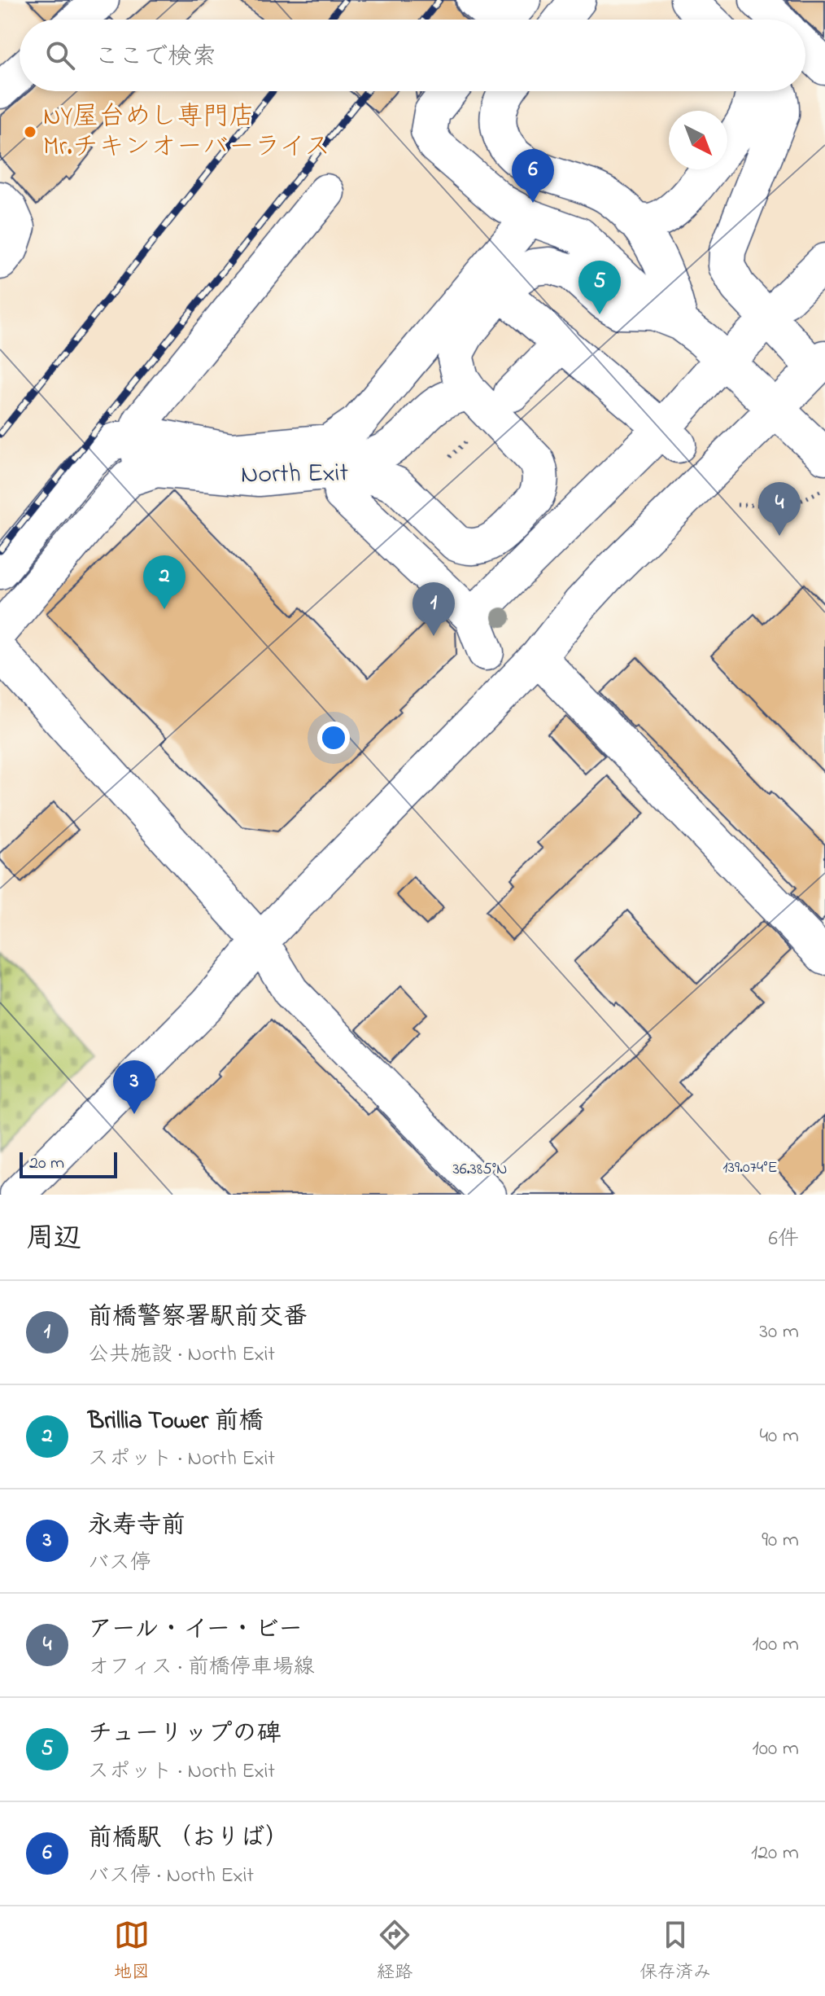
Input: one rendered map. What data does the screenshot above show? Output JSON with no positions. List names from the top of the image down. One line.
{"streets":{"street":["North Exit"]},"places":["NY屋台めし専門店 Mr.チキンオーバーライス"],"scale_bar":"20 m","north":"bottom right","page":{"search":"ここで検索","pins":["6","5","4","2","1","3"],"scale":"20 m","heading":["周辺","6件"],"list":[{"mark":"1","name":"前橋警察署駅前交番","note":"公共施設 · North Exit","value":"30 m"},{"mark":"2","name":"Brillia Tower 前橋","note":"スポット · North Exit","value":"40 m"},{"mark":"3","name":"永寿寺前","note":"バス停","value":"90 m"},{"mark":"4","name":"アール・イー・ビー","note":"オフィス · 前橋停車場線","value":"100 m"},{"mark":"5","name":"チューリップの碑","note":"スポット · North Exit","value":"100 m"},{"mark":"6","name":"前橋駅 （おりば）","note":"バス停 · North Exit","value":"120 m"}],"nav":["地図","経路","保存済み"]},"coordinates":["139.074°E","36.385°N"]}
